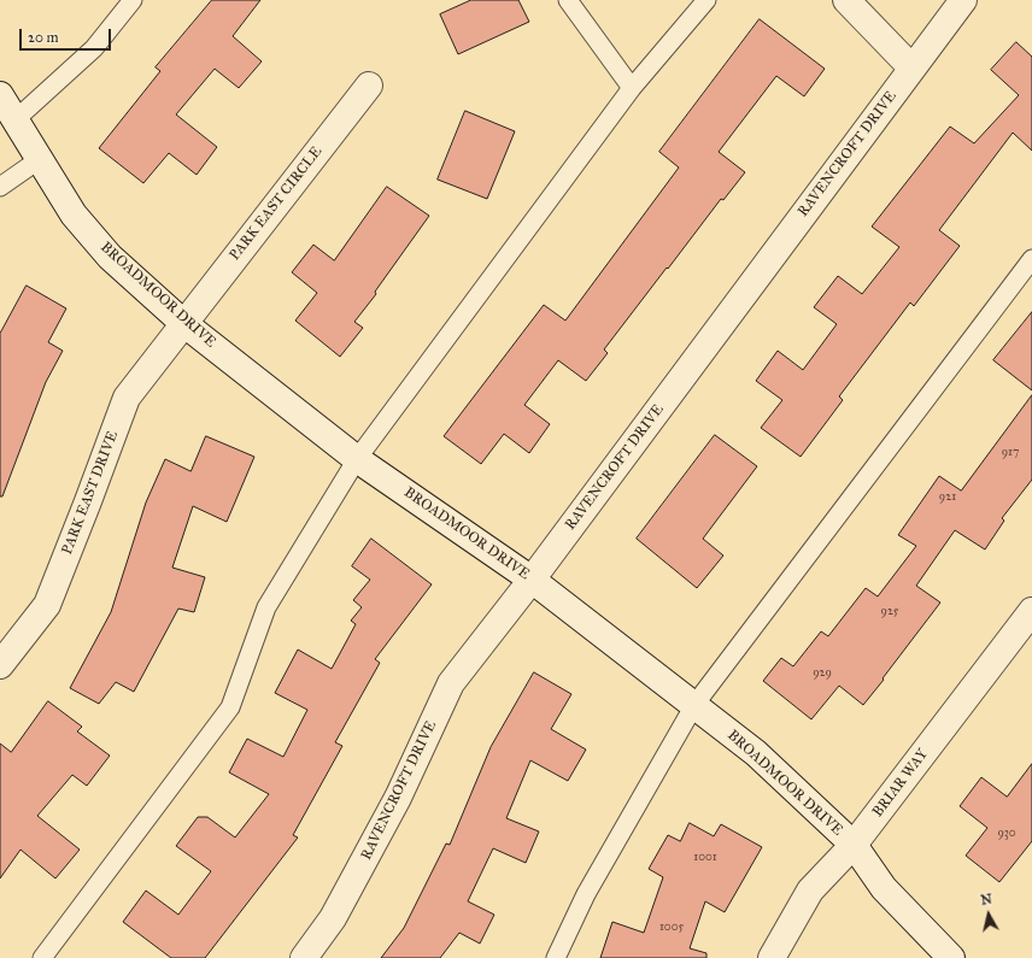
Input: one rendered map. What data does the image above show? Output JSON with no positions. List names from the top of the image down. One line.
{"streets":{"street":["RAVENCROFT DRIVE","PARK EAST CIRCLE","BROADMOOR DRIVE","PARK EAST DRIVE","BRIAR WAY"]},"crossings":[["RAVENCROFT DRIVE","BROADMOOR DRIVE"],["PARK EAST CIRCLE","BROADMOOR DRIVE"],["PARK EAST CIRCLE","PARK EAST DRIVE"],["BROADMOOR DRIVE","PARK EAST DRIVE"],["BROADMOOR DRIVE","BRIAR WAY"]],"house_numbers":["917","921","925","929","930","1001","1005"],"scale_bar":"20 m","north":"top"}
